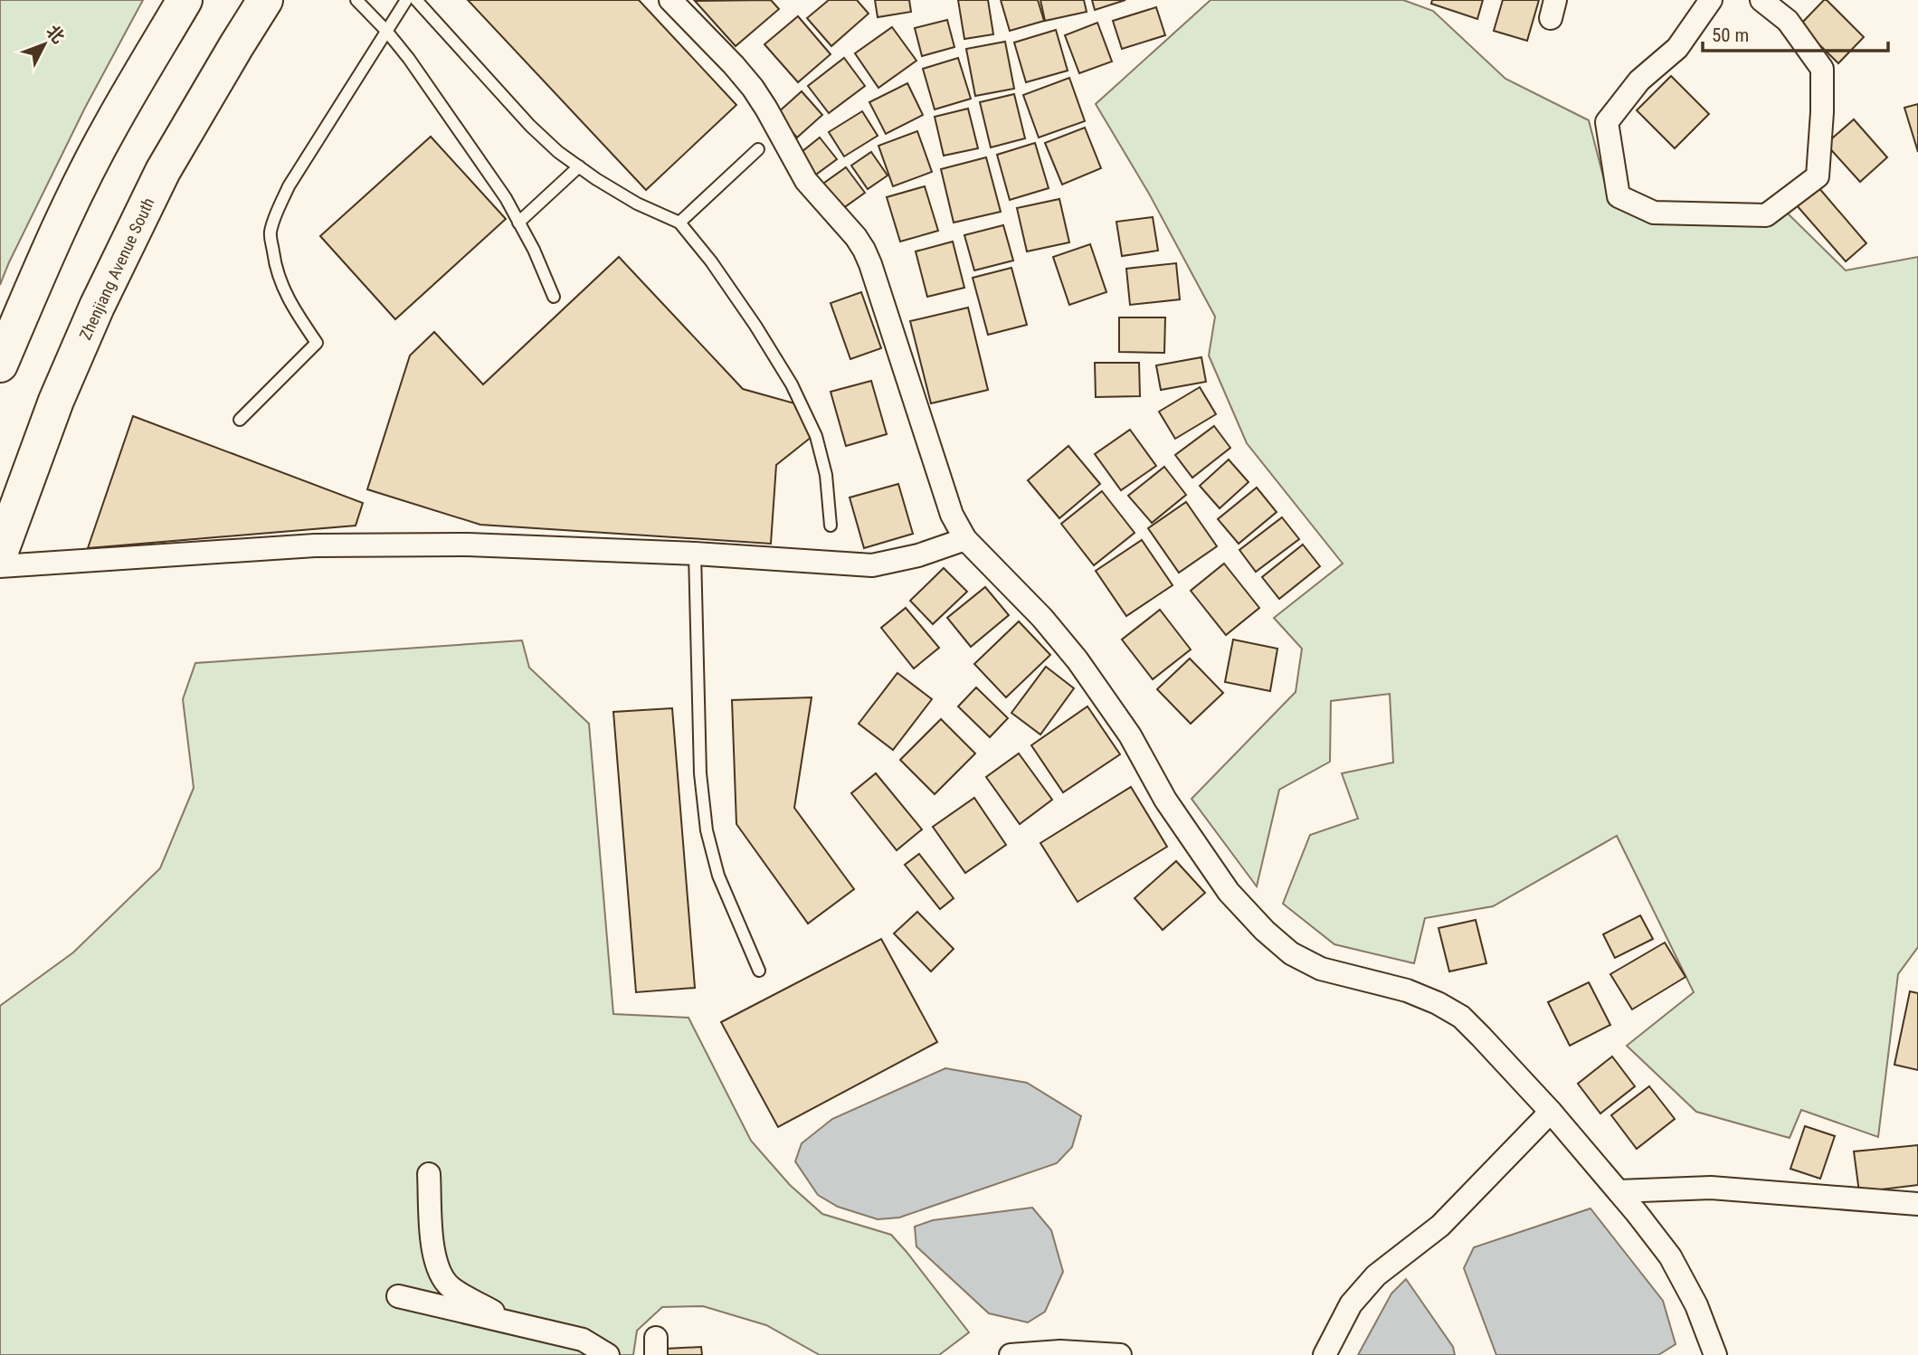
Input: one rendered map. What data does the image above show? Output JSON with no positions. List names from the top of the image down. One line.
{"streets":{"main road":["Zhenjiang Avenue South"]},"scale_bar":"50 m","north":"top right"}
